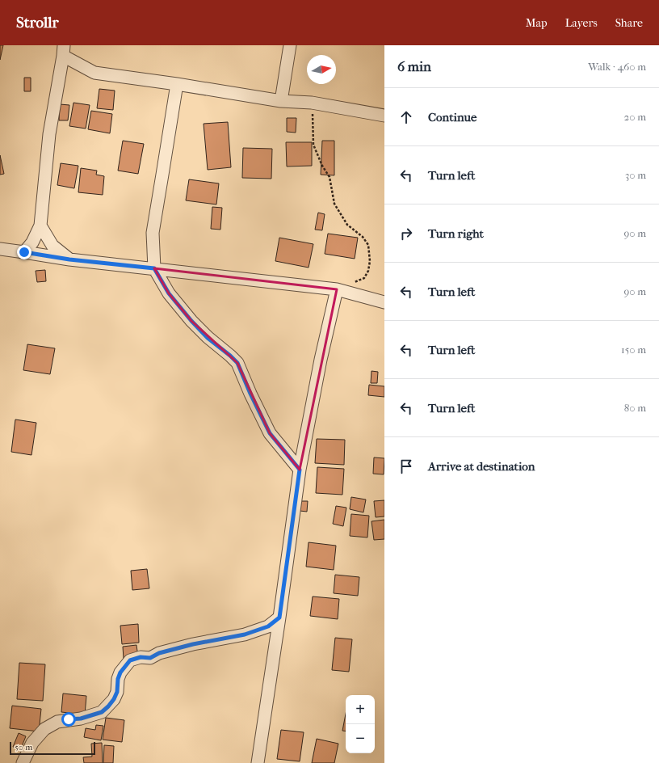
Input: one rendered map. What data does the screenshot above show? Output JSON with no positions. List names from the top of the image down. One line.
{"scale_bar":"50 m","north":"right","page":{"header":"Strollr","nav":["Map","Layers","Share"],"heading":["6 min","Walk · 460 m"],"list":[["Continue","20 m"],["Turn left","30 m"],["Turn right","90 m"],["Turn left","90 m"],["Turn left","150 m"],["Turn left","80 m"],"Arrive at destination"],"map_buttons":["+","−"],"scale":"50 m"}}
